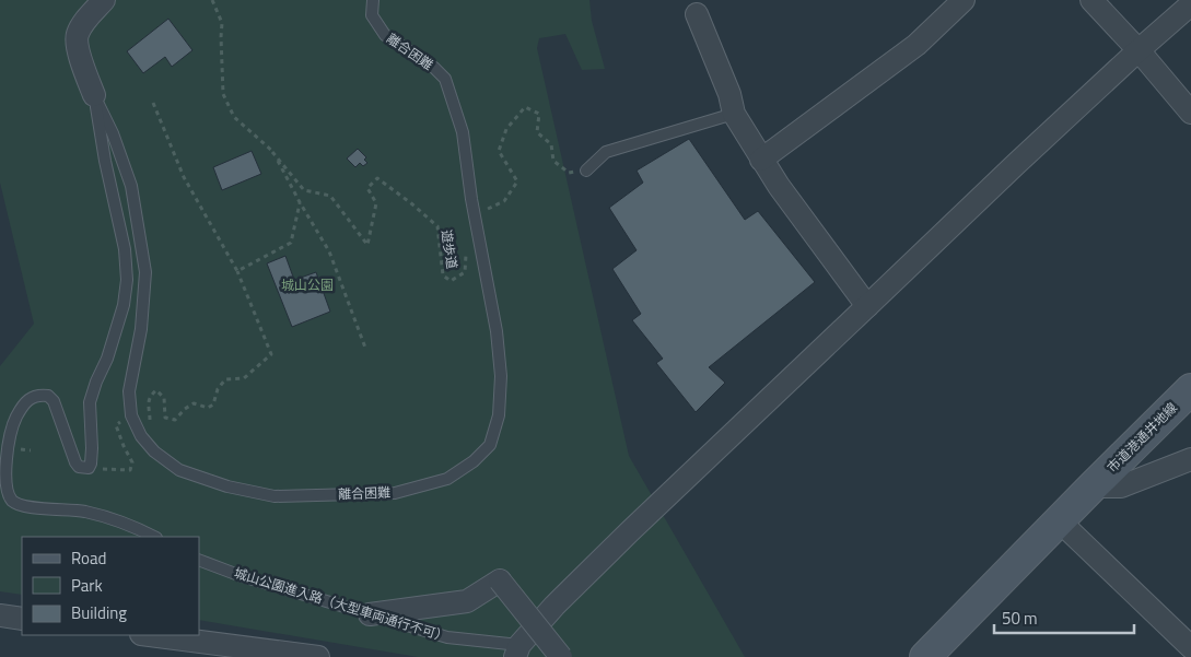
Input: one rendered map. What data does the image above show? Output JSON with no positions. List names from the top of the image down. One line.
{"streets":{"street":["市道港通井地線"],"lane":["離合困難","城山公園進入路（大型車両通行不可）"],"path":["遊歩道"]},"parks":["城山公園"],"legend":["Road","Park","Building"],"scale_bar":"50 m"}
